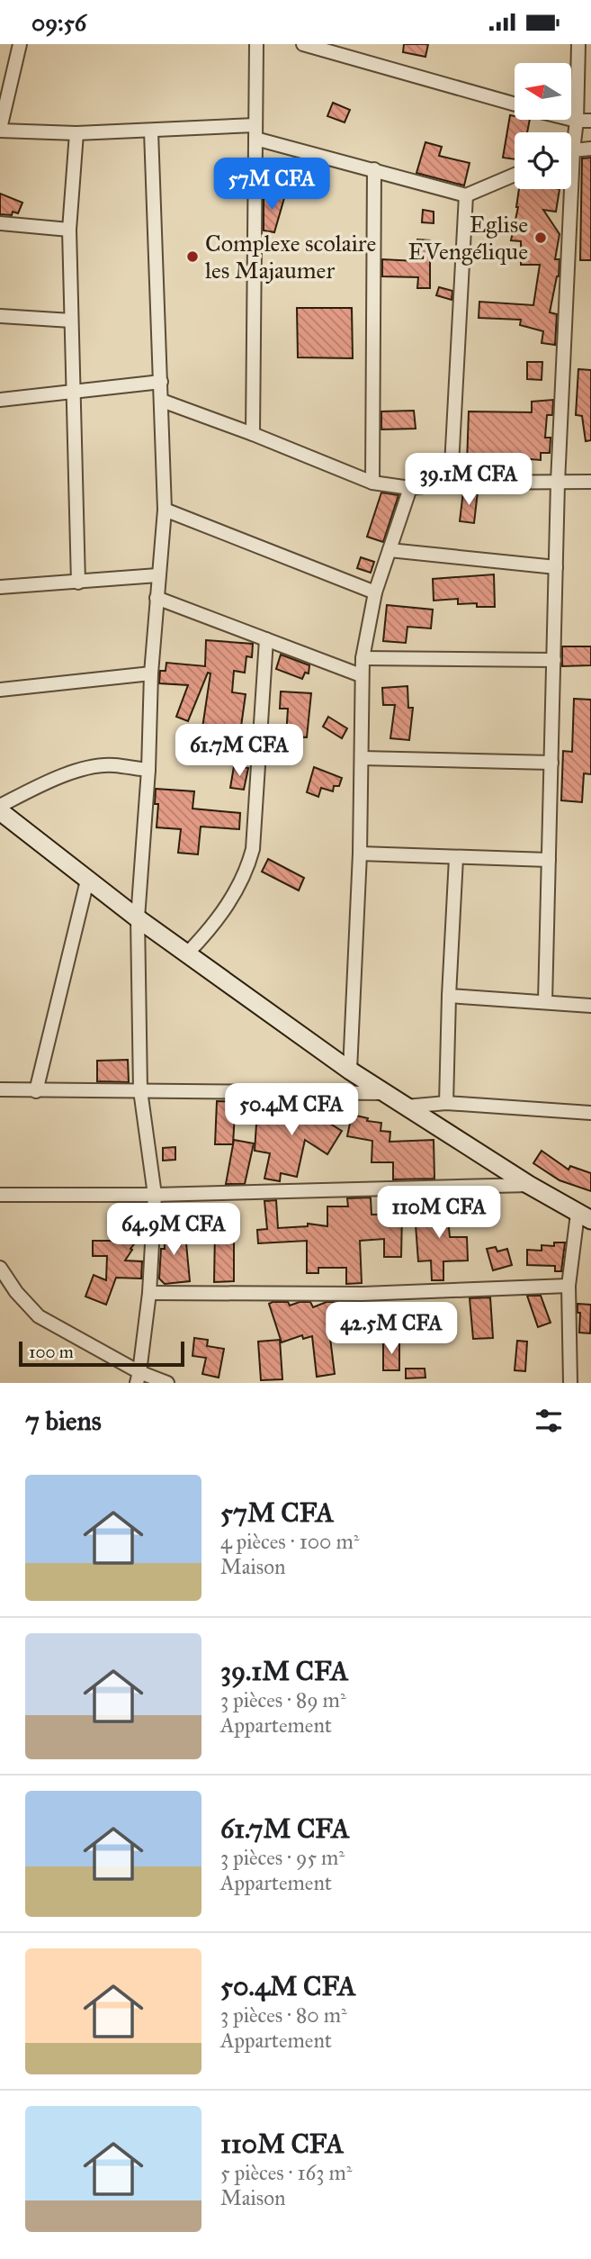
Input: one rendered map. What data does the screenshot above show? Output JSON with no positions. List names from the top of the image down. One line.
{"places":["Eglise EVengélique","Complexe scolaire les Majaumer"],"scale_bar":"100 m","north":"left","page":{"status":"09:56","price":["57M CFA","39.1M CFA","61.7M CFA","50.4M CFA","110M CFA","64.9M CFA","42.5M CFA"],"scale":"100 m","heading":"7 biens","list":[{"name":"57M CFA","note":"4 pièces · 100 m² · Maison"},{"name":"39.1M CFA","note":"3 pièces · 89 m² · Appartement"},{"name":"61.7M CFA","note":"3 pièces · 95 m² · Appartement"},{"name":"50.4M CFA","note":"3 pièces · 80 m² · Appartement"},{"name":"110M CFA","note":"5 pièces · 163 m² · Maison"}]}}
